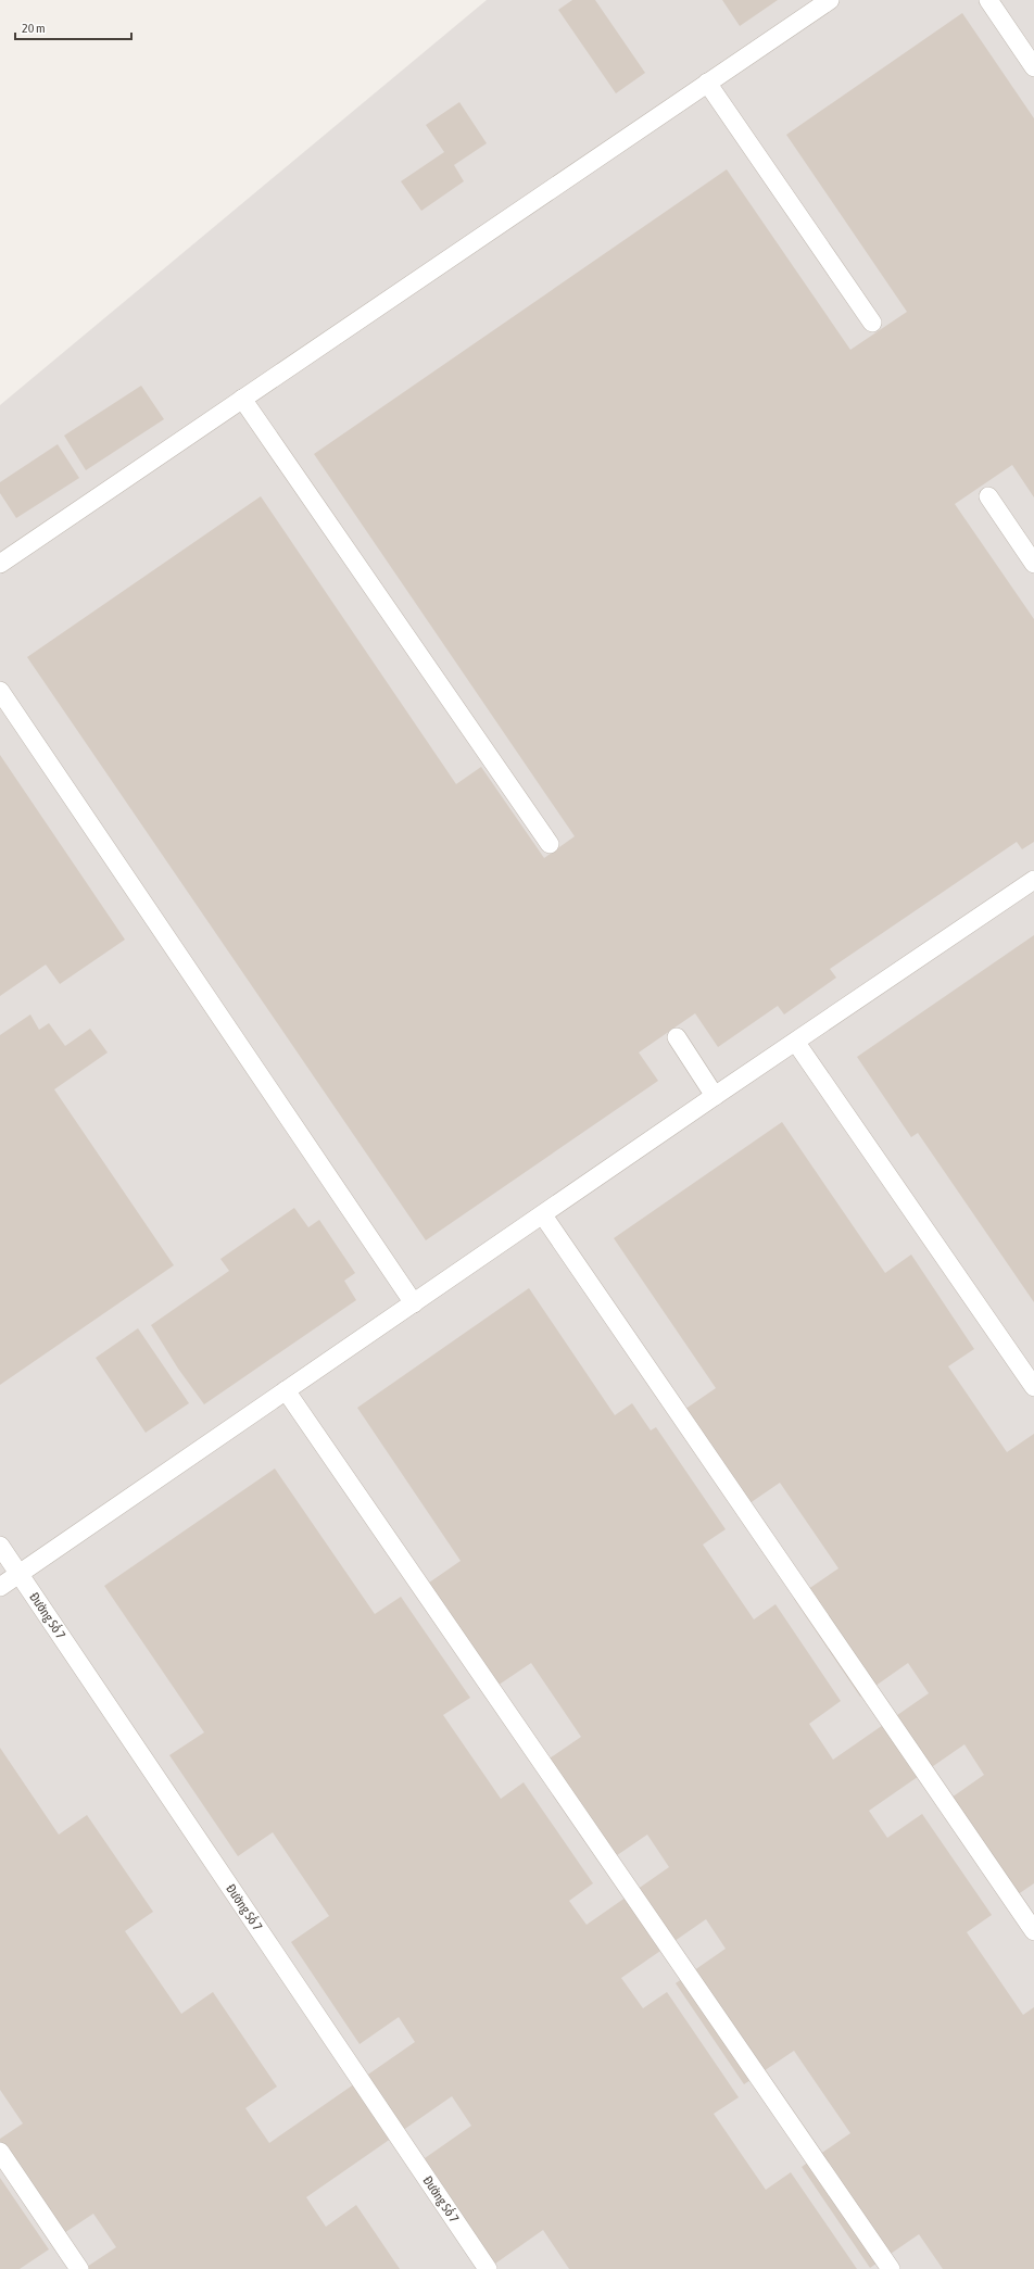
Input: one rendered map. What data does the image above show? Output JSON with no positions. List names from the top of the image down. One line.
{"streets":{"lane":["Đường Số 7"]},"scale_bar":"20 m"}
